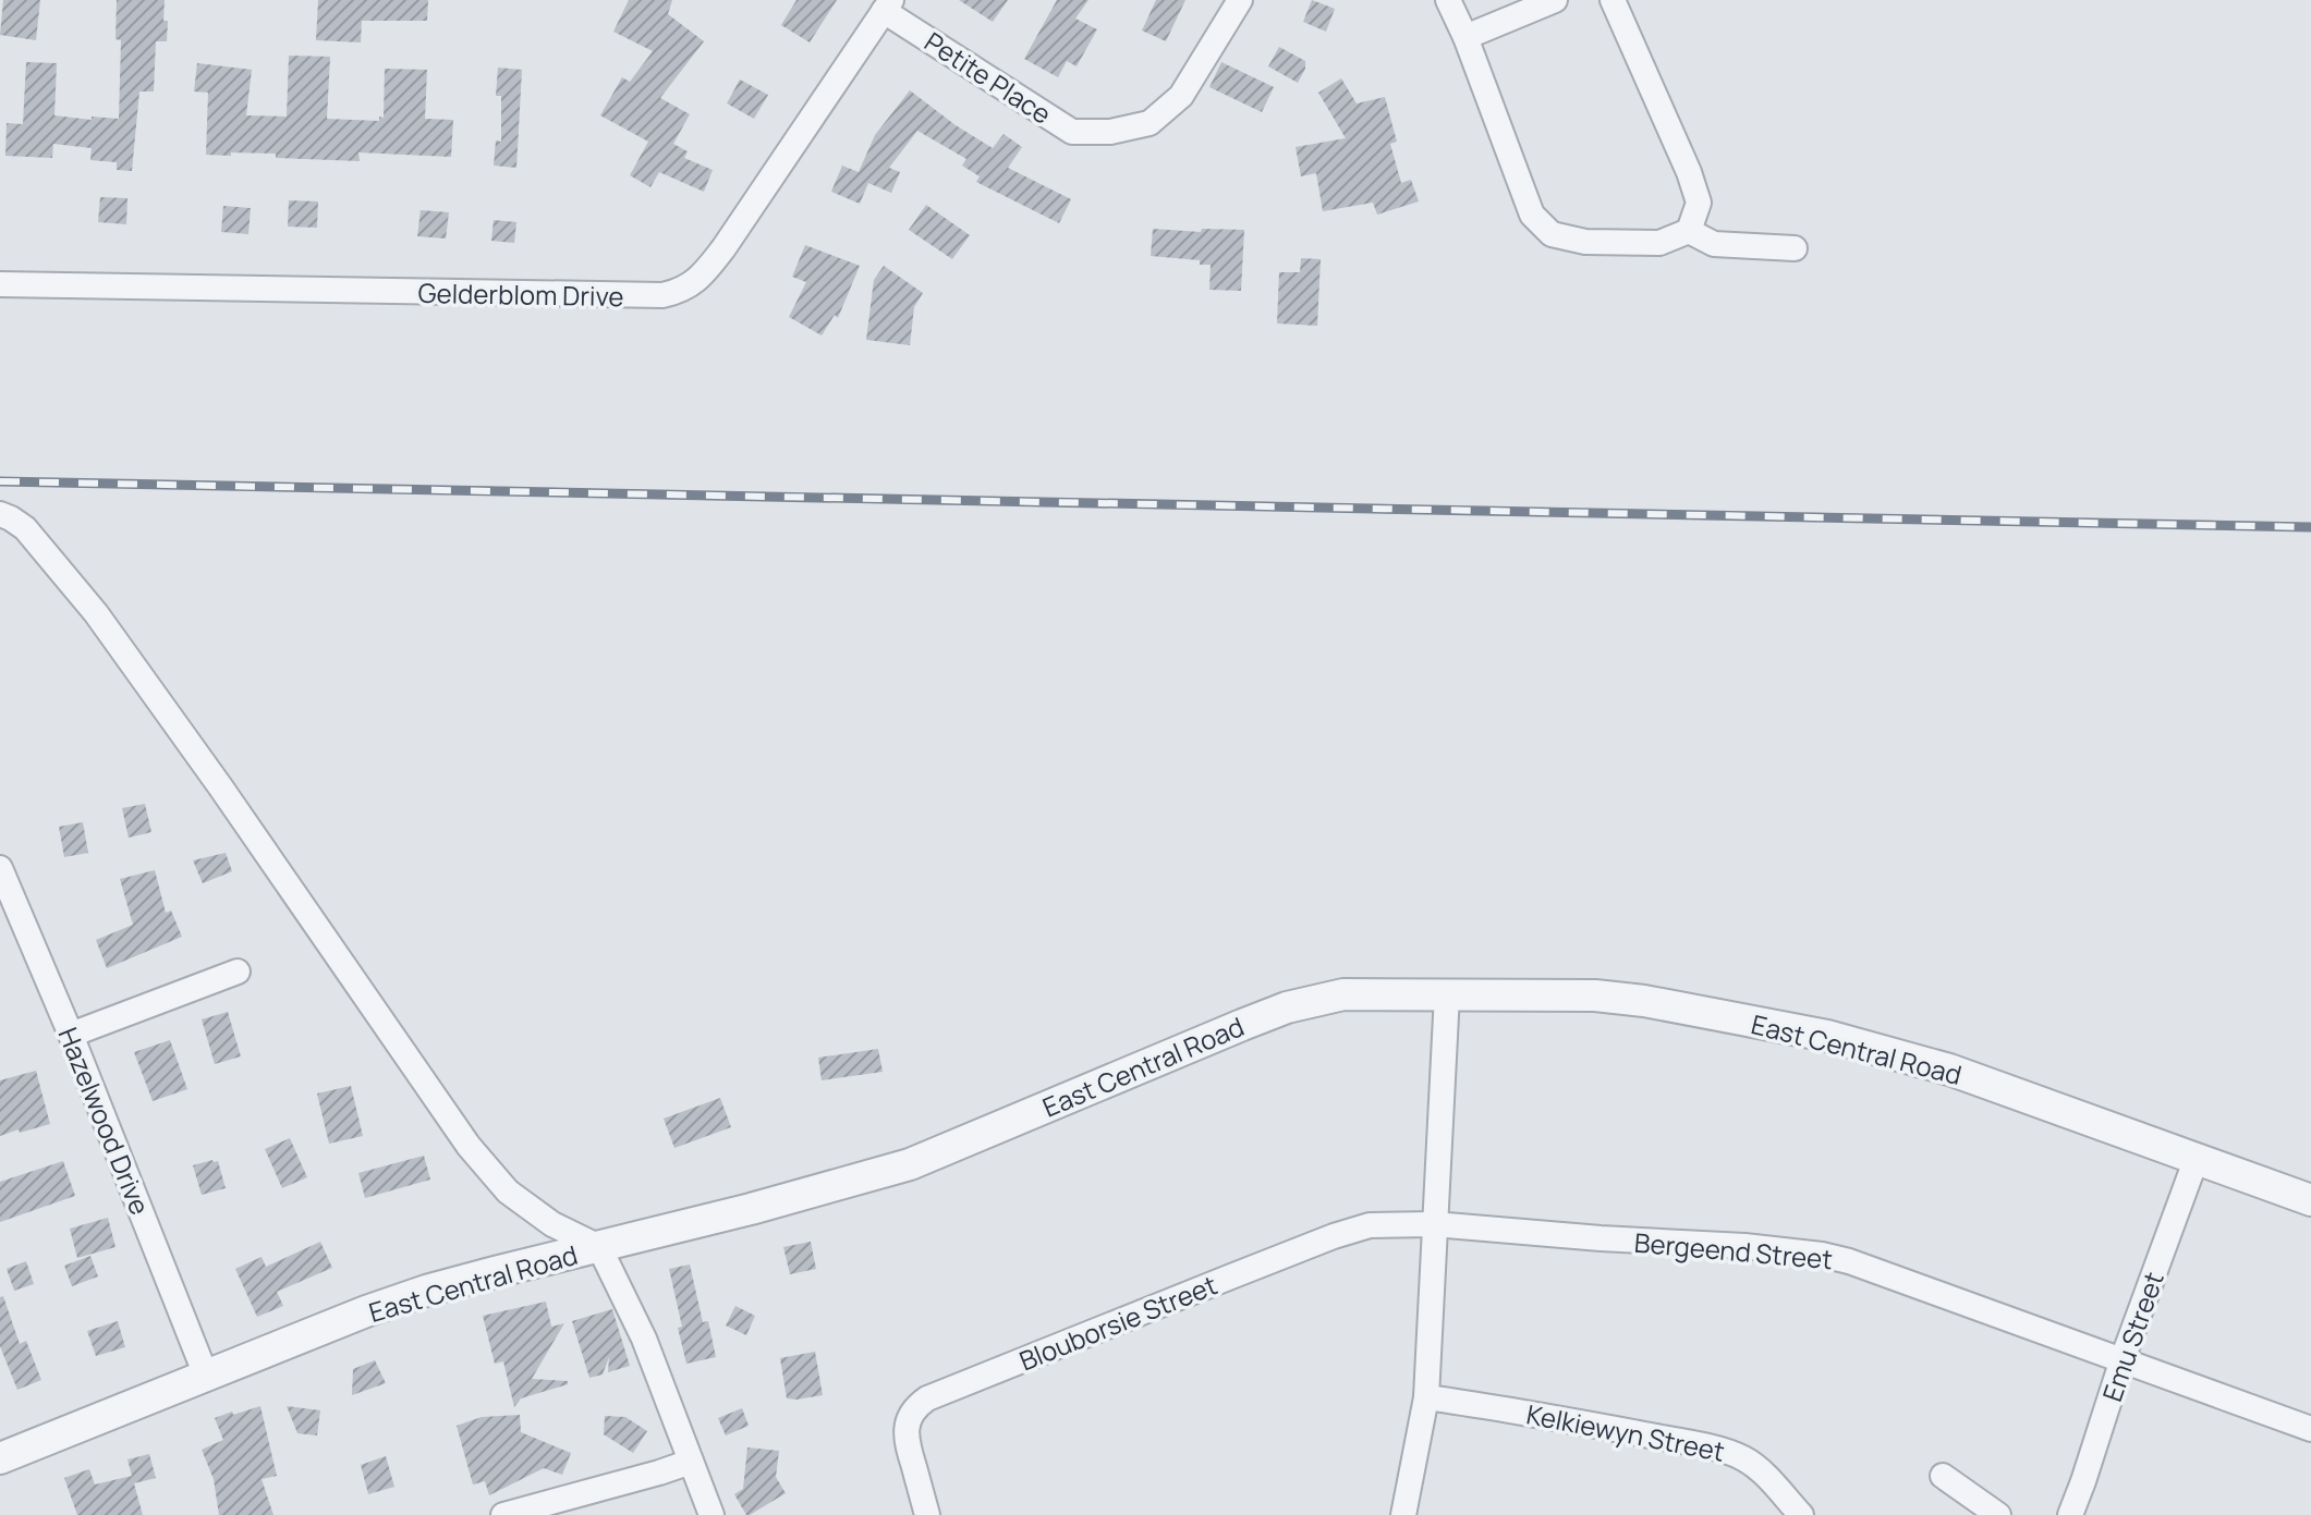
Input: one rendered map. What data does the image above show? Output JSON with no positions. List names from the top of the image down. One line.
{"streets":{"street":["Petite Place","Gelderblom Drive","East Central Road","Hazelwood Drive","Bergeend Street","Blouborsie Street","Emu Street","Kelkiewyn Street"]},"crossings":[["Petite Place","Gelderblom Drive"],["East Central Road","Hazelwood Drive"],["East Central Road","Emu Street"],["Bergeend Street","Blouborsie Street"],["Bergeend Street","Emu Street"]]}
